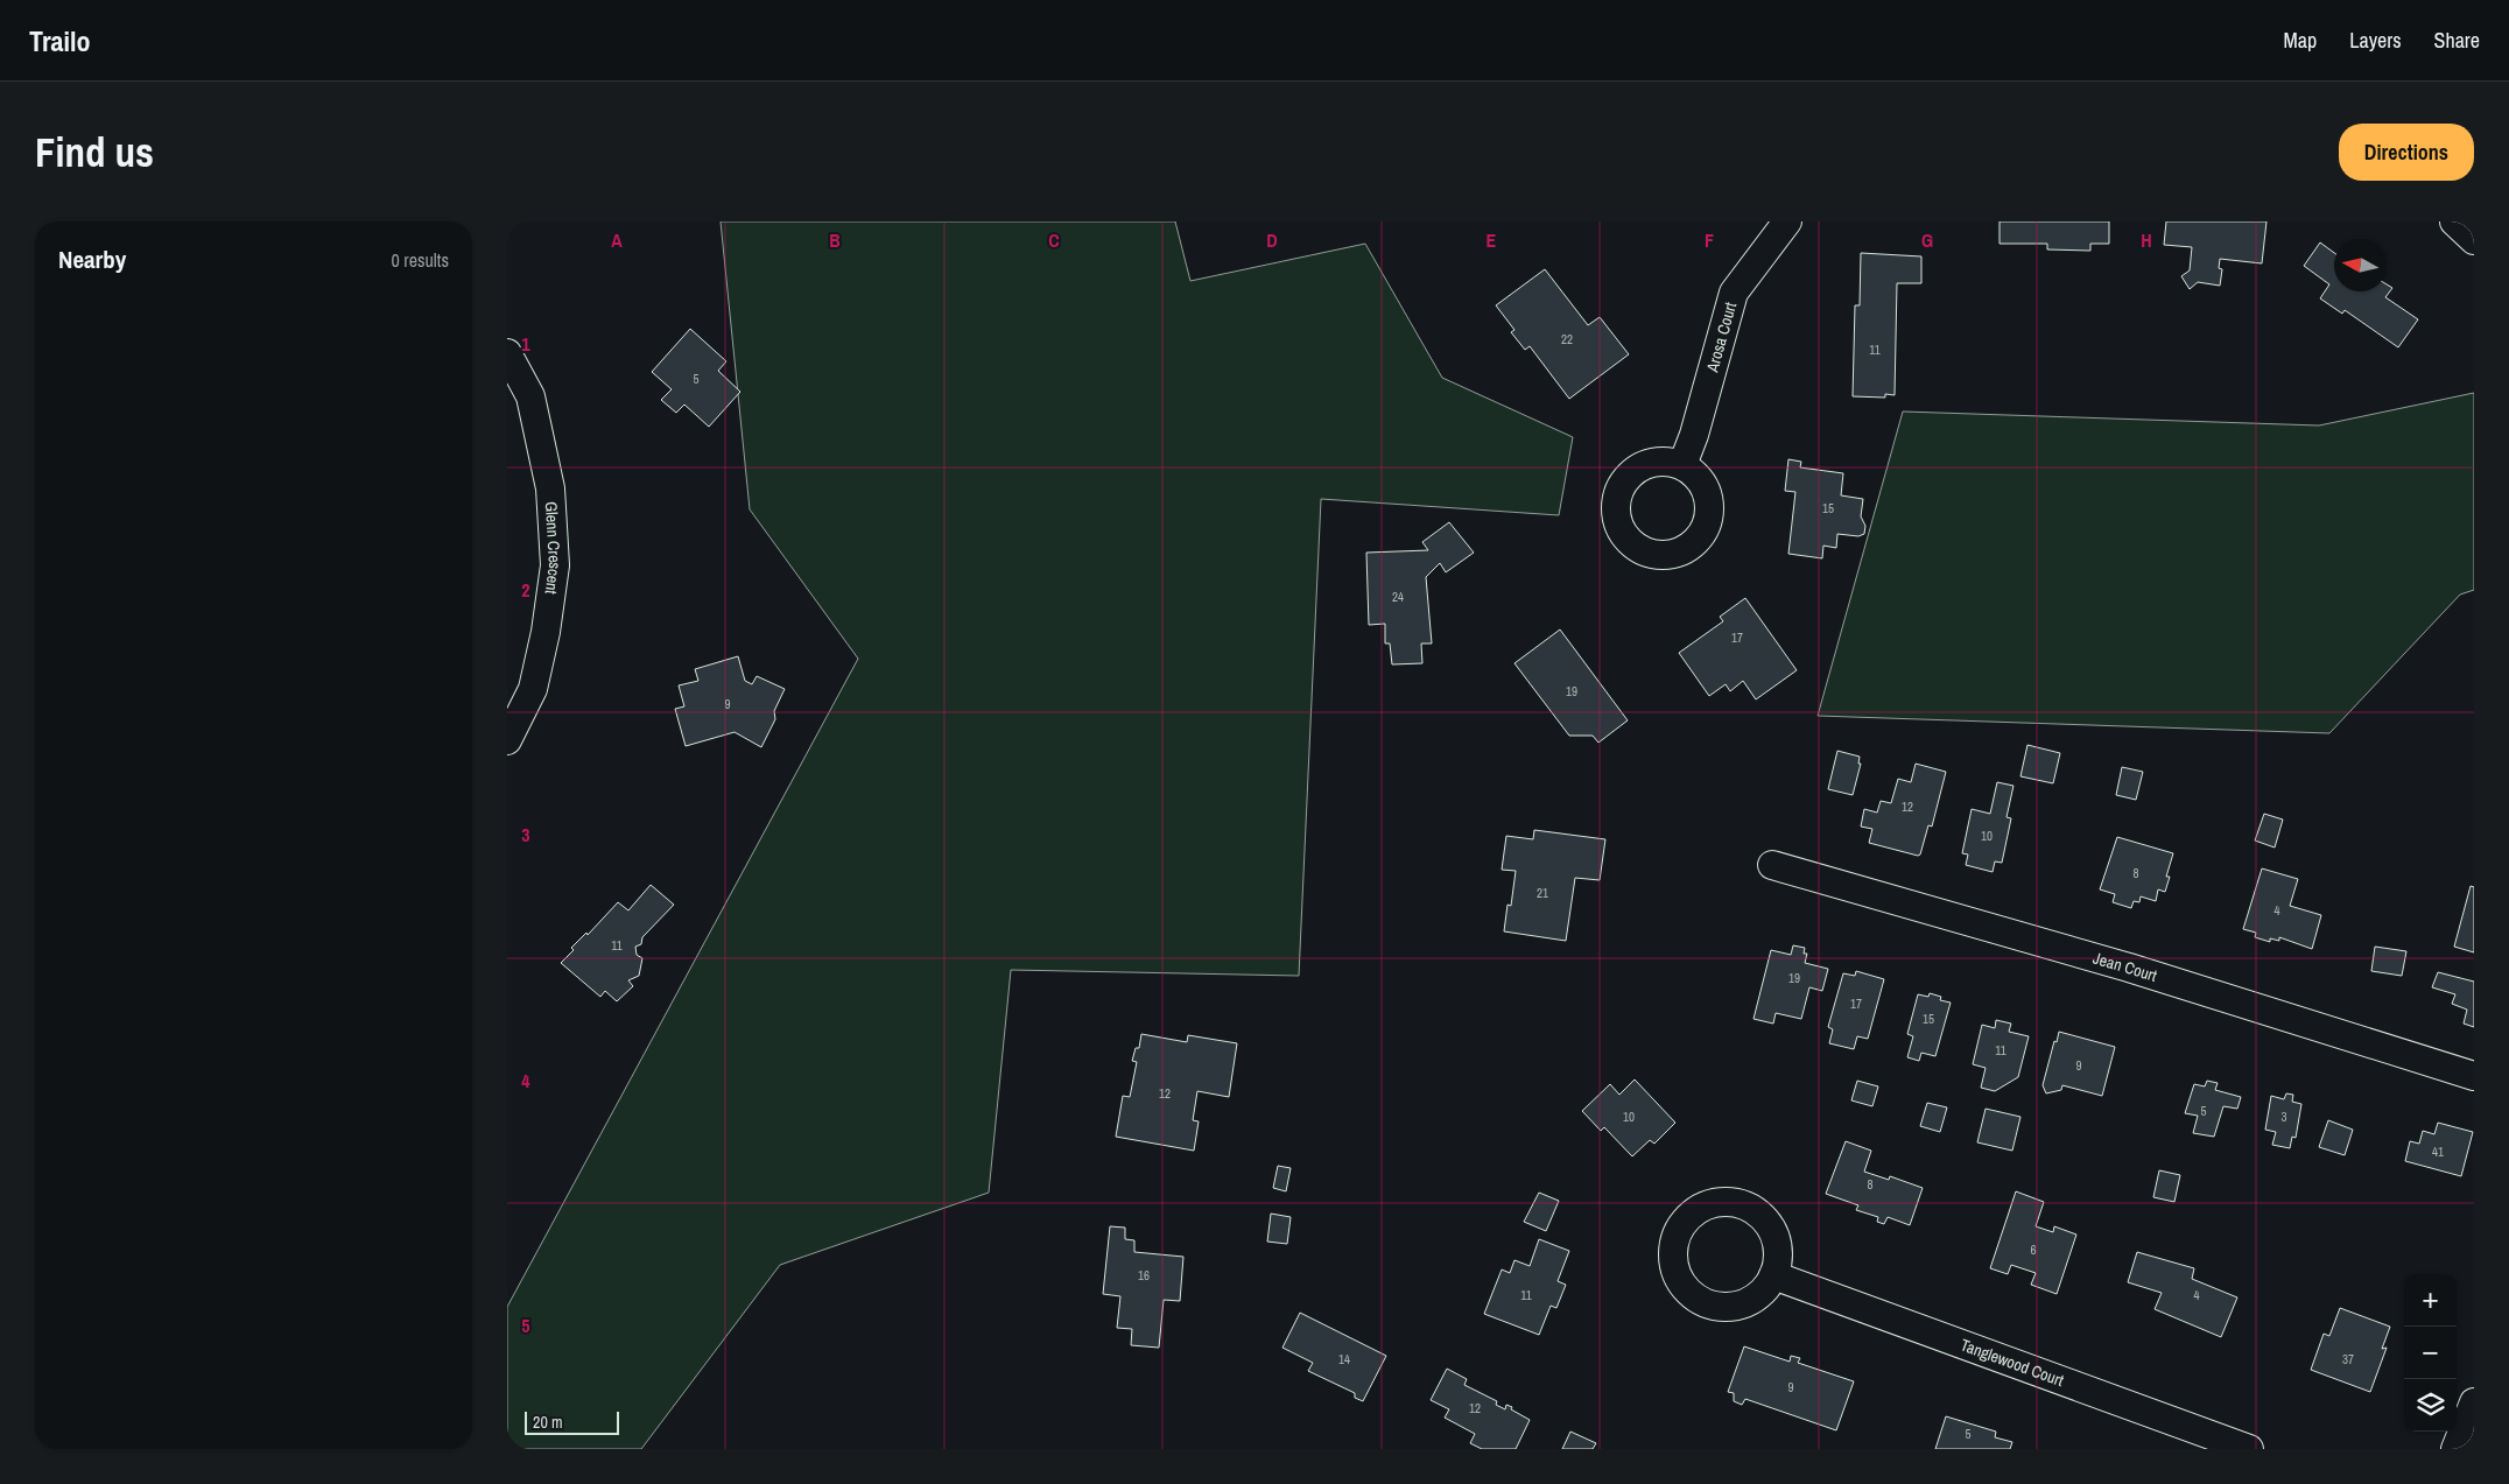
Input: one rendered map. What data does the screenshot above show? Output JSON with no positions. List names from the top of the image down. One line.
{"streets":{"street":["Arosa Court","Glenn Crescent","Jean Court","Tanglewood Court"]},"house_numbers":["22","11","5","15","24","17","19","9","12","10","8","21","4","11","19","17","15","11","9","12","5","10","3","41","8","6","16","11","4","14","37","9","12","5"],"scale_bar":"20 m","north":"left","page":{"header":"Trailo","nav":["Map","Layers","Share"],"buttons":"Directions","title":"Find us","heading":["Nearby","0 results"],"map_buttons":["+","−"],"scale":"20 m"},"grid":{"columns":["A","B","C","D","E","F","G","H"],"rows":["1","2","3","4","5"]}}
